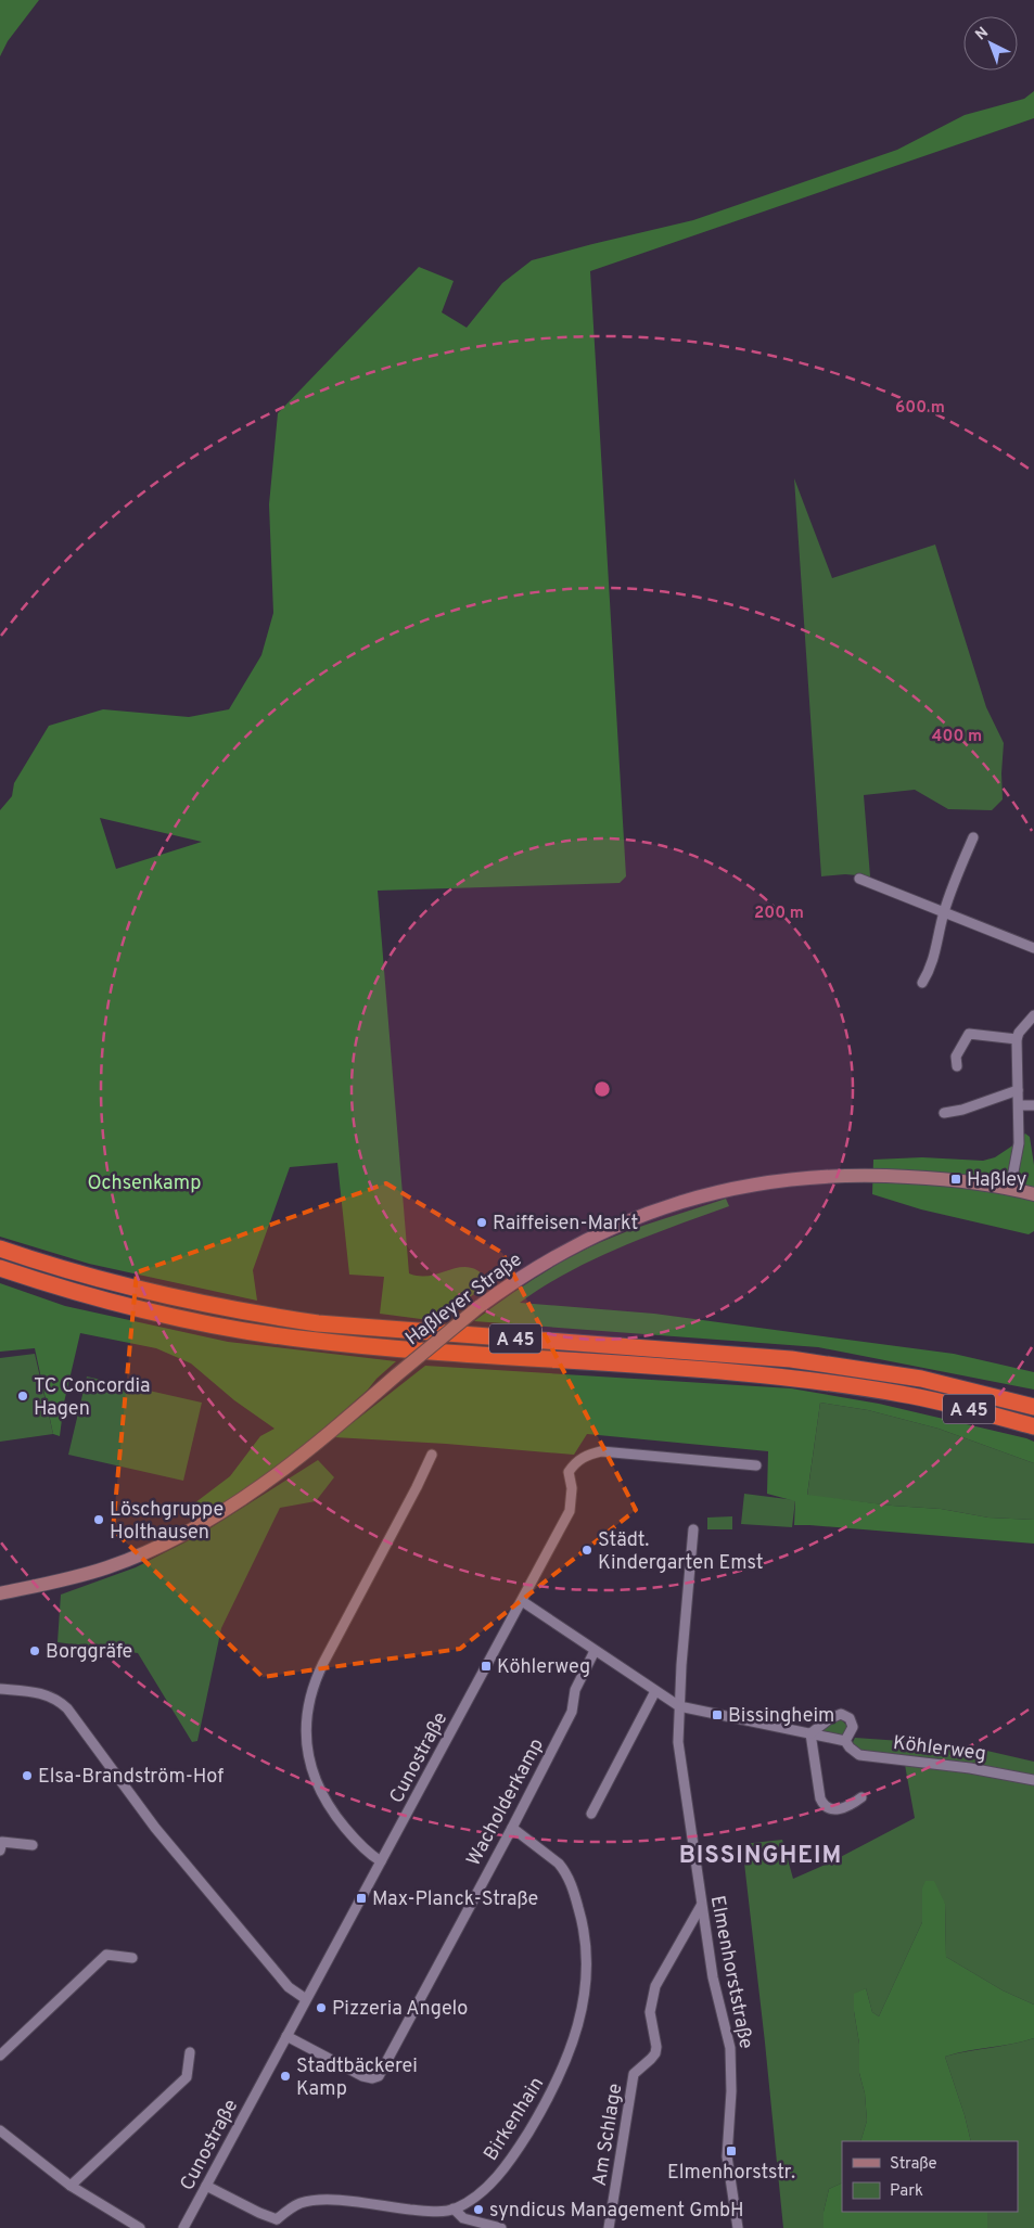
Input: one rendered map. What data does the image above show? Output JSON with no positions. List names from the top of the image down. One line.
{"streets":{"highway":["A 45"],"main road":["Haßleyer Straße"],"street":["Köhlerweg","Cunostraße","Wacholderkamp","Elmenhorststraße","Birkenhain","Am Schlage"]},"crossings":[["Köhlerweg","Cunostraße"],["Köhlerweg","Wacholderkamp"],["Köhlerweg","Elmenhorststraße"],["Cunostraße","Wacholderkamp"],["Cunostraße","Birkenhain"],["Wacholderkamp","Birkenhain"],["Elmenhorststraße","Am Schlage"]],"districts":["BISSINGHEIM"],"parks":["Ochsenkamp"],"places":{"transit":["Haßley","Köhlerweg","Bissingheim","Max-Planck-Straße","Elmenhorststr."],"other":["Raiffeisen-Markt","TC Concordia Hagen","Löschgruppe Holthausen","Städt. Kindergarten Emst","Borggräfe","Elsa-Brandström-Hof","Pizzeria Angelo","Stadtbäckerei Kamp","syndicus Management GmbH"]},"legend":["Straße","Park"],"north":"top left","rings":["600 m","400 m","200 m"]}
